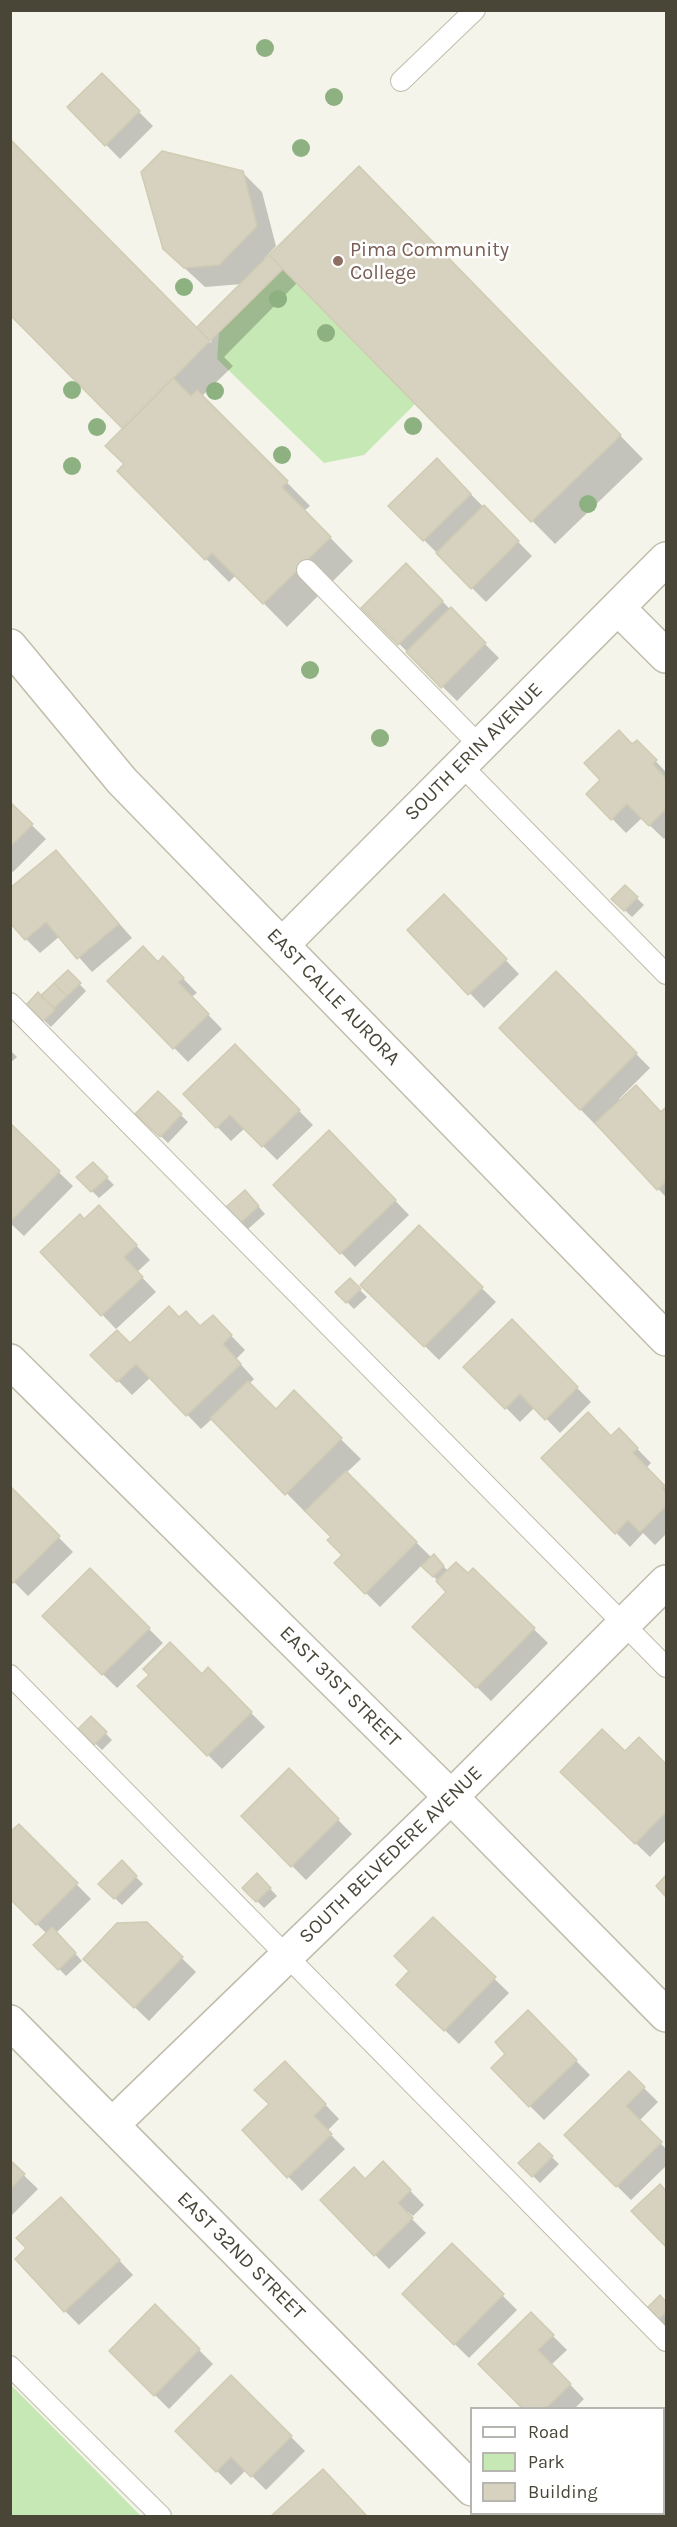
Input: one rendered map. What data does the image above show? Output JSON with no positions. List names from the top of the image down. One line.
{"streets":{"street":["SOUTH ERIN AVENUE","EAST CALLE AURORA","EAST 31ST STREET","SOUTH BELVEDERE AVENUE","EAST 32ND STREET"]},"crossings":[["SOUTH ERIN AVENUE","EAST CALLE AURORA"],["EAST 31ST STREET","SOUTH BELVEDERE AVENUE"],["SOUTH BELVEDERE AVENUE","EAST 32ND STREET"]],"places":["Pima Community College"],"legend":["Road","Park","Building"]}
